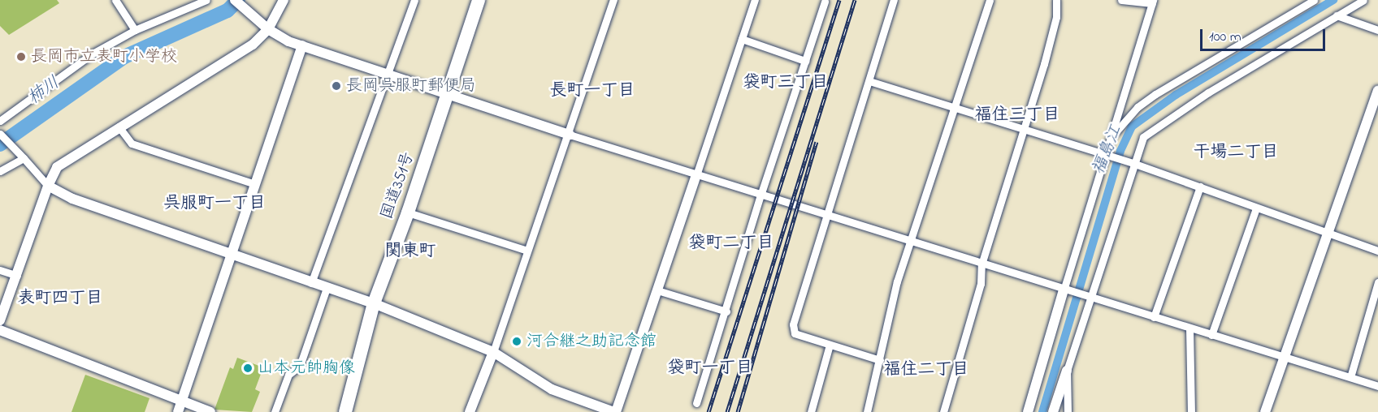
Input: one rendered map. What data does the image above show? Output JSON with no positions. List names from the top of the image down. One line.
{"streets":{"highway":["国道351号"]},"districts":["袋町三丁目","長町一丁目","福住三丁目","干場二丁目","呉服町一丁目","袋町二丁目","関東町","表町四丁目","袋町一丁目","福住二丁目"],"water":["柿川","福島江"],"places":["長岡市立表町小学校","長岡呉服町郵便局","河合継之助記念館","山本元帥胸像"],"scale_bar":"100 m"}
